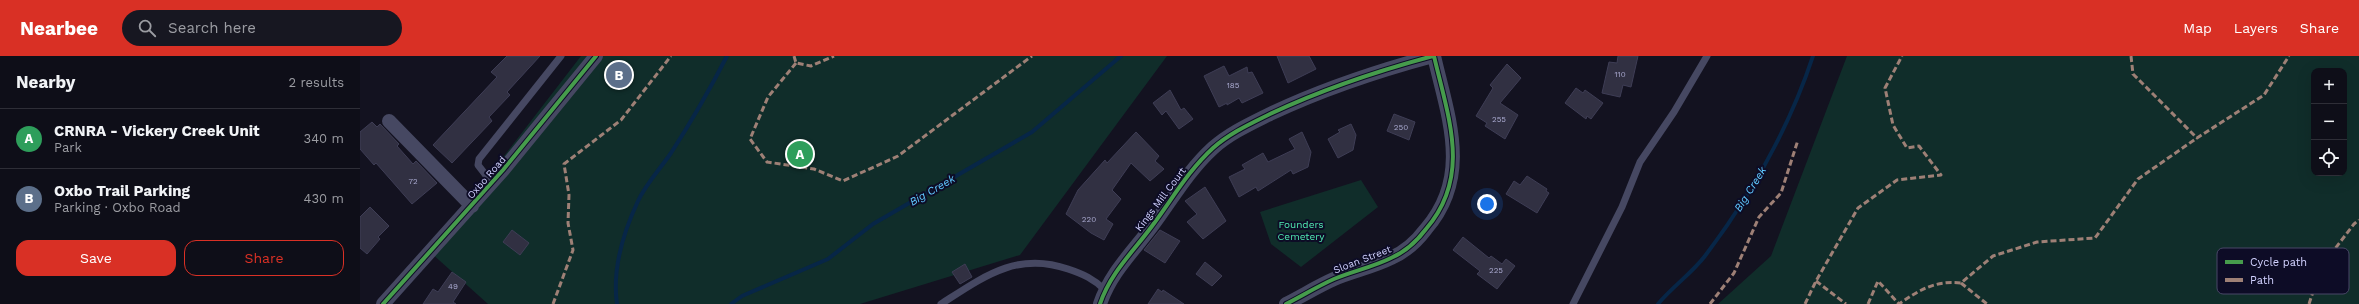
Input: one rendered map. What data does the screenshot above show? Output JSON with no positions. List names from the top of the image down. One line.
{"streets":{"street":["Oxbo Road","Kings Mill Court","Sloan Street"]},"crossings":[["Kings Mill Court","Sloan Street"]],"water":["Big Creek"],"parks":["Founders Cemetery"],"house_numbers":["110","185","255","250","72","220","225","49"],"legend":["Cycle path","Path"],"page":{"header":"Nearbee","search":"Search here","nav":["Map","Layers","Share"],"heading":["Nearby","2 results"],"pins":["B","A"],"map_buttons":["+","−"],"list":[{"mark":"A","name":"CRNRA - Vickery Creek Unit","note":"Park","value":"340 m"},{"mark":"B","name":"Oxbo Trail Parking","note":"Parking · Oxbo Road","value":"430 m"}],"buttons":["Save","Share"]}}
